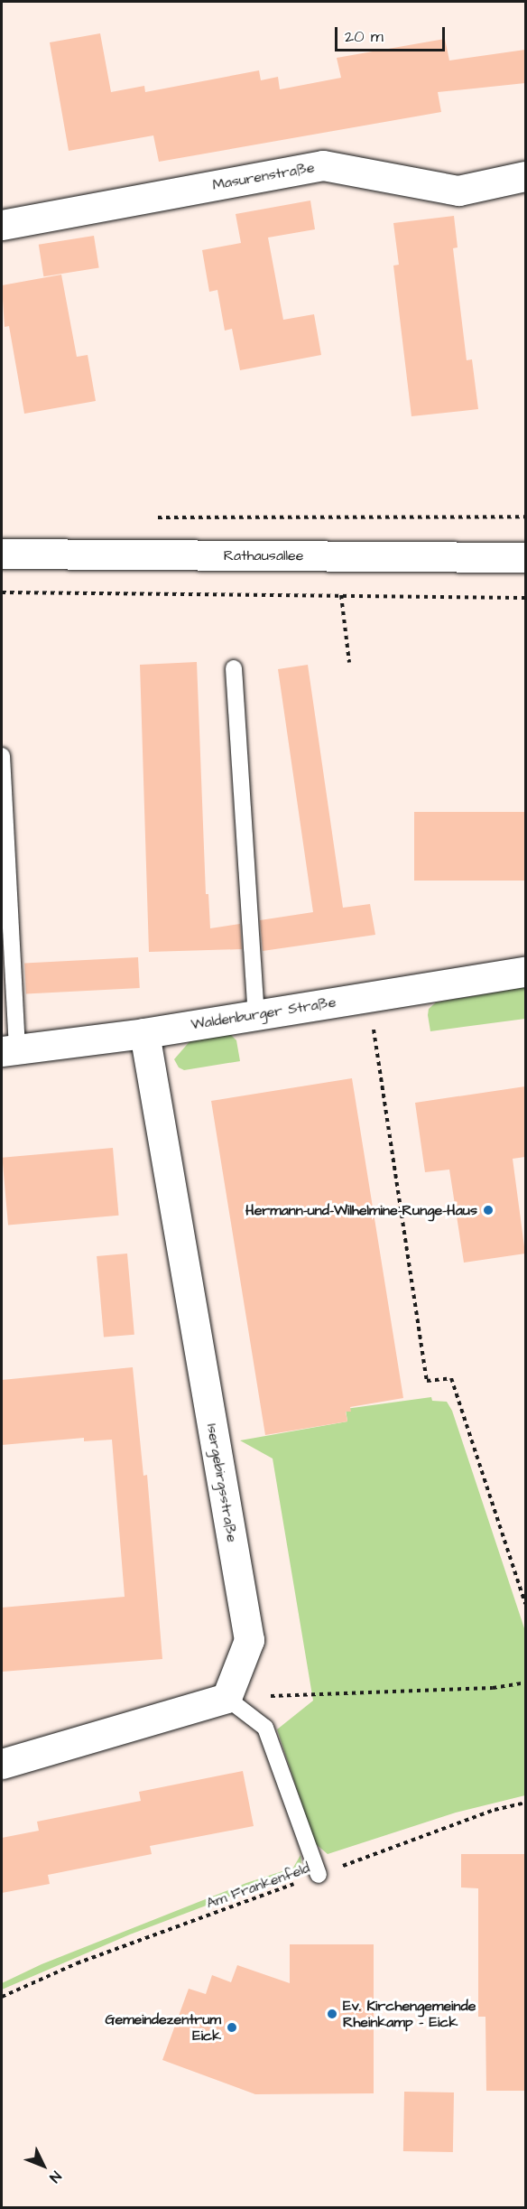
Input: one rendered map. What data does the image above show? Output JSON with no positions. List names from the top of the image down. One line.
{"streets":{"street":["Masurenstraße","Rathausallee","Waldenburger Straße","Isergebirgsstraße"],"path":["Am Frankenfeld"]},"crossings":[["Waldenburger Straße","Isergebirgsstraße"]],"places":["Hermann-und-Wilhelmine-Runge-Haus","Ev. Kirchengemeinde Rheinkamp - Eick","Gemeindezentrum Eick"],"scale_bar":"20 m","north":"bottom right"}
